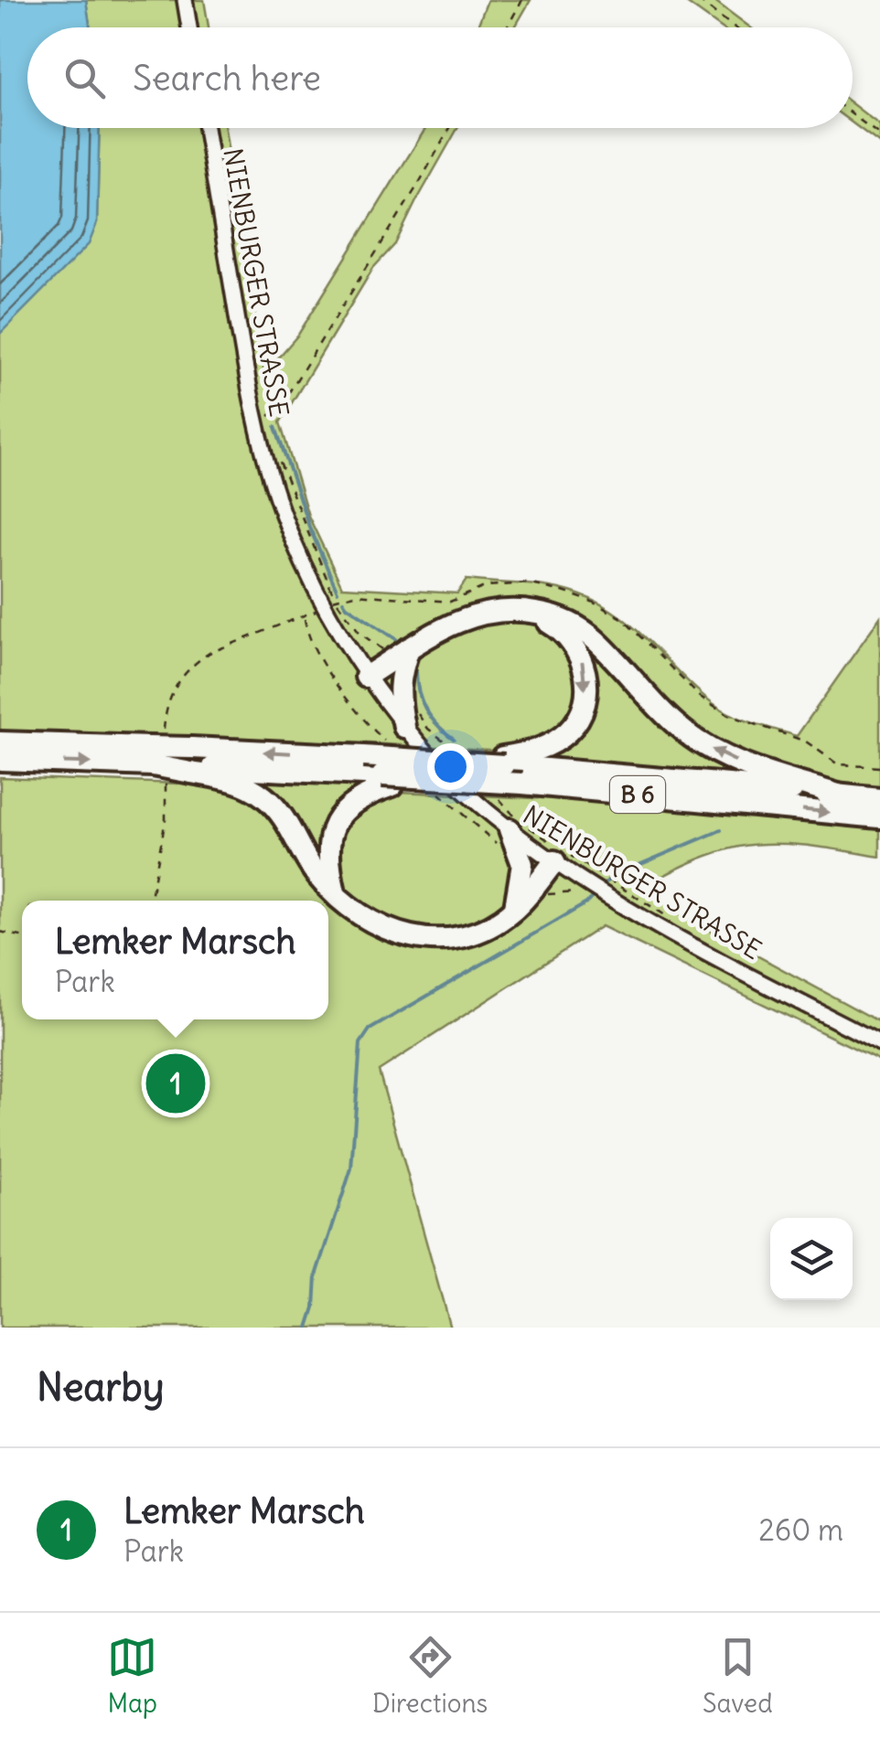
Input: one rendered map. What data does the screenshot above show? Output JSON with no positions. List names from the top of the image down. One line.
{"streets":{"highway":["B 6"],"street":["NIENBURGER STRASSE"]},"page":{"search":"Search here","popup":["Lemker Marsch","Park"],"pins":"1","heading":"Nearby","list":[{"mark":"1","name":"Lemker Marsch","note":"Park","value":"260 m"}],"nav":["Map","Directions","Saved"]}}
